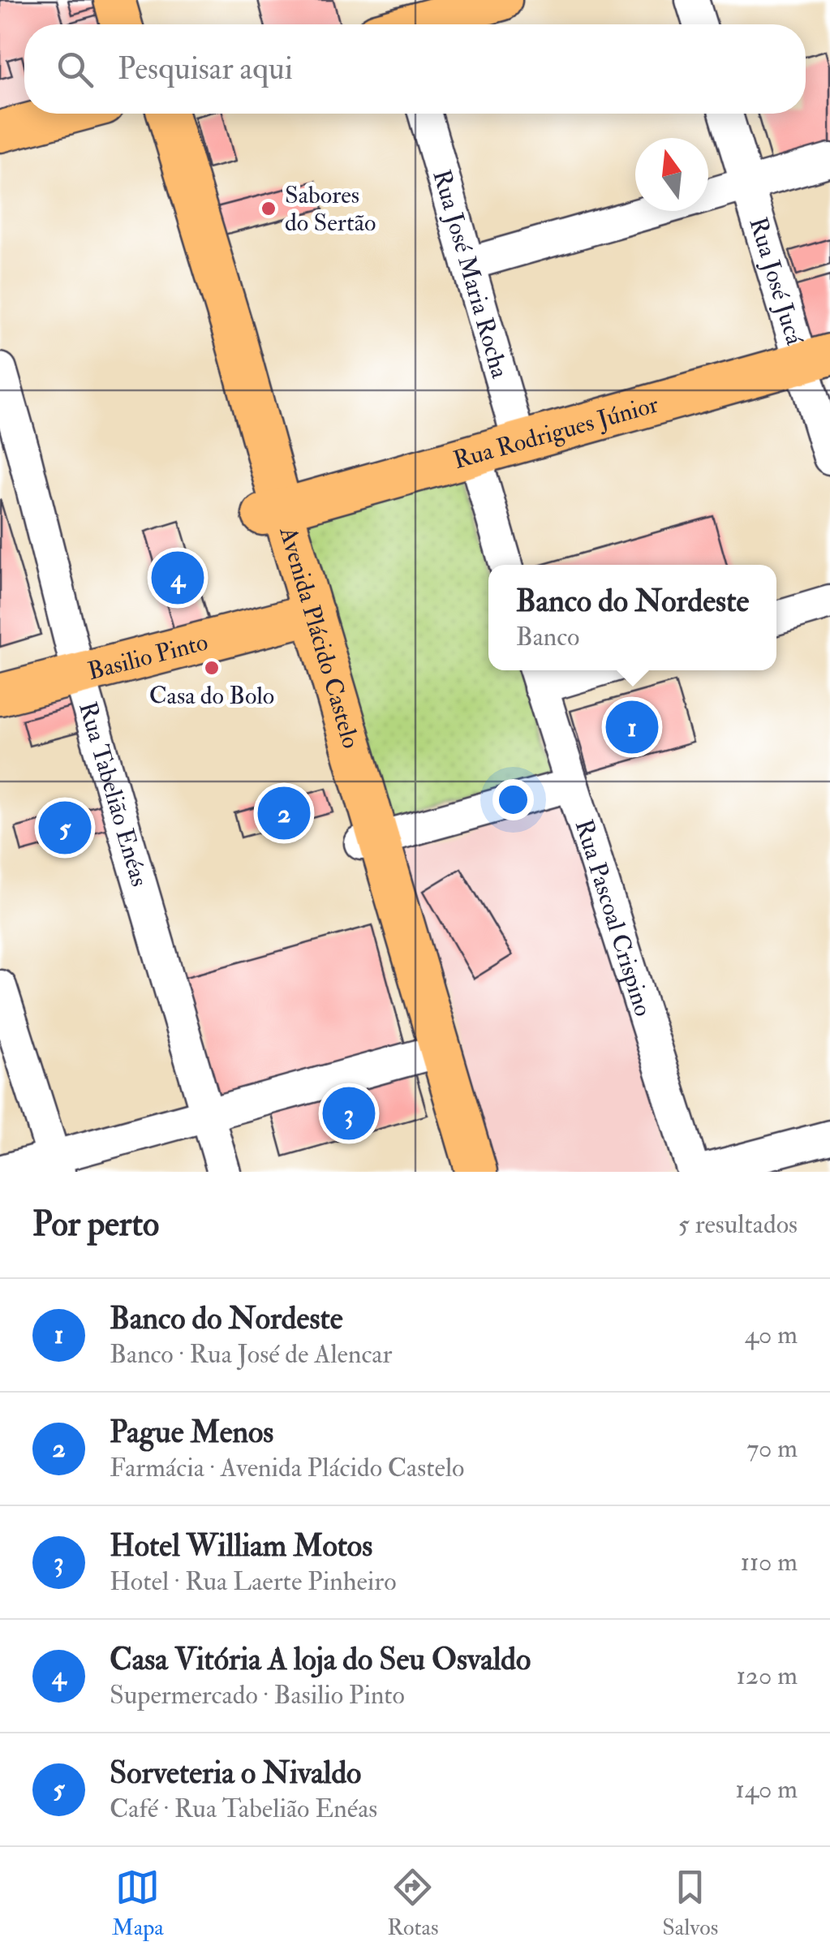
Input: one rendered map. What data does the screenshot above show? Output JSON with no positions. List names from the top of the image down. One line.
{"streets":{"main road":["Rua Rodrigues Júnior","Avenida Plácido Castelo","Basilio Pinto"],"street":["Rua José Maria Rocha","Rua José Jucá","Rua Tabelião Enéas","Rua Pascoal Crispino"]},"crossings":[["Rua José Maria Rocha","Rua Rodrigues Júnior"],["Rua José Jucá","Rua Rodrigues Júnior"],["Rua Rodrigues Júnior","Avenida Plácido Castelo"],["Avenida Plácido Castelo","Basilio Pinto"],["Basilio Pinto","Rua Tabelião Enéas"]],"places":["Sabores do Sertão","Casa do Bolo"],"north":"top","page":{"search":"Pesquisar aqui","pins":["4","1","2","5","3"],"popup":["Banco do Nordeste","Banco"],"heading":["Por perto","5 resultados"],"list":[{"mark":"1","name":"Banco do Nordeste","note":"Banco · Rua José de Alencar","value":"40 m"},{"mark":"2","name":"Pague Menos","note":"Farmácia · Avenida Plácido Castelo","value":"70 m"},{"mark":"3","name":"Hotel William Motos","note":"Hotel · Rua Laerte Pinheiro","value":"110 m"},{"mark":"4","name":"Casa Vitória A loja do Seu Osvaldo","note":"Supermercado · Basilio Pinto","value":"120 m"},{"mark":"5","name":"Sorveteria o Nivaldo","note":"Café · Rua Tabelião Enéas","value":"140 m"}],"nav":["Mapa","Rotas","Salvos"]}}
